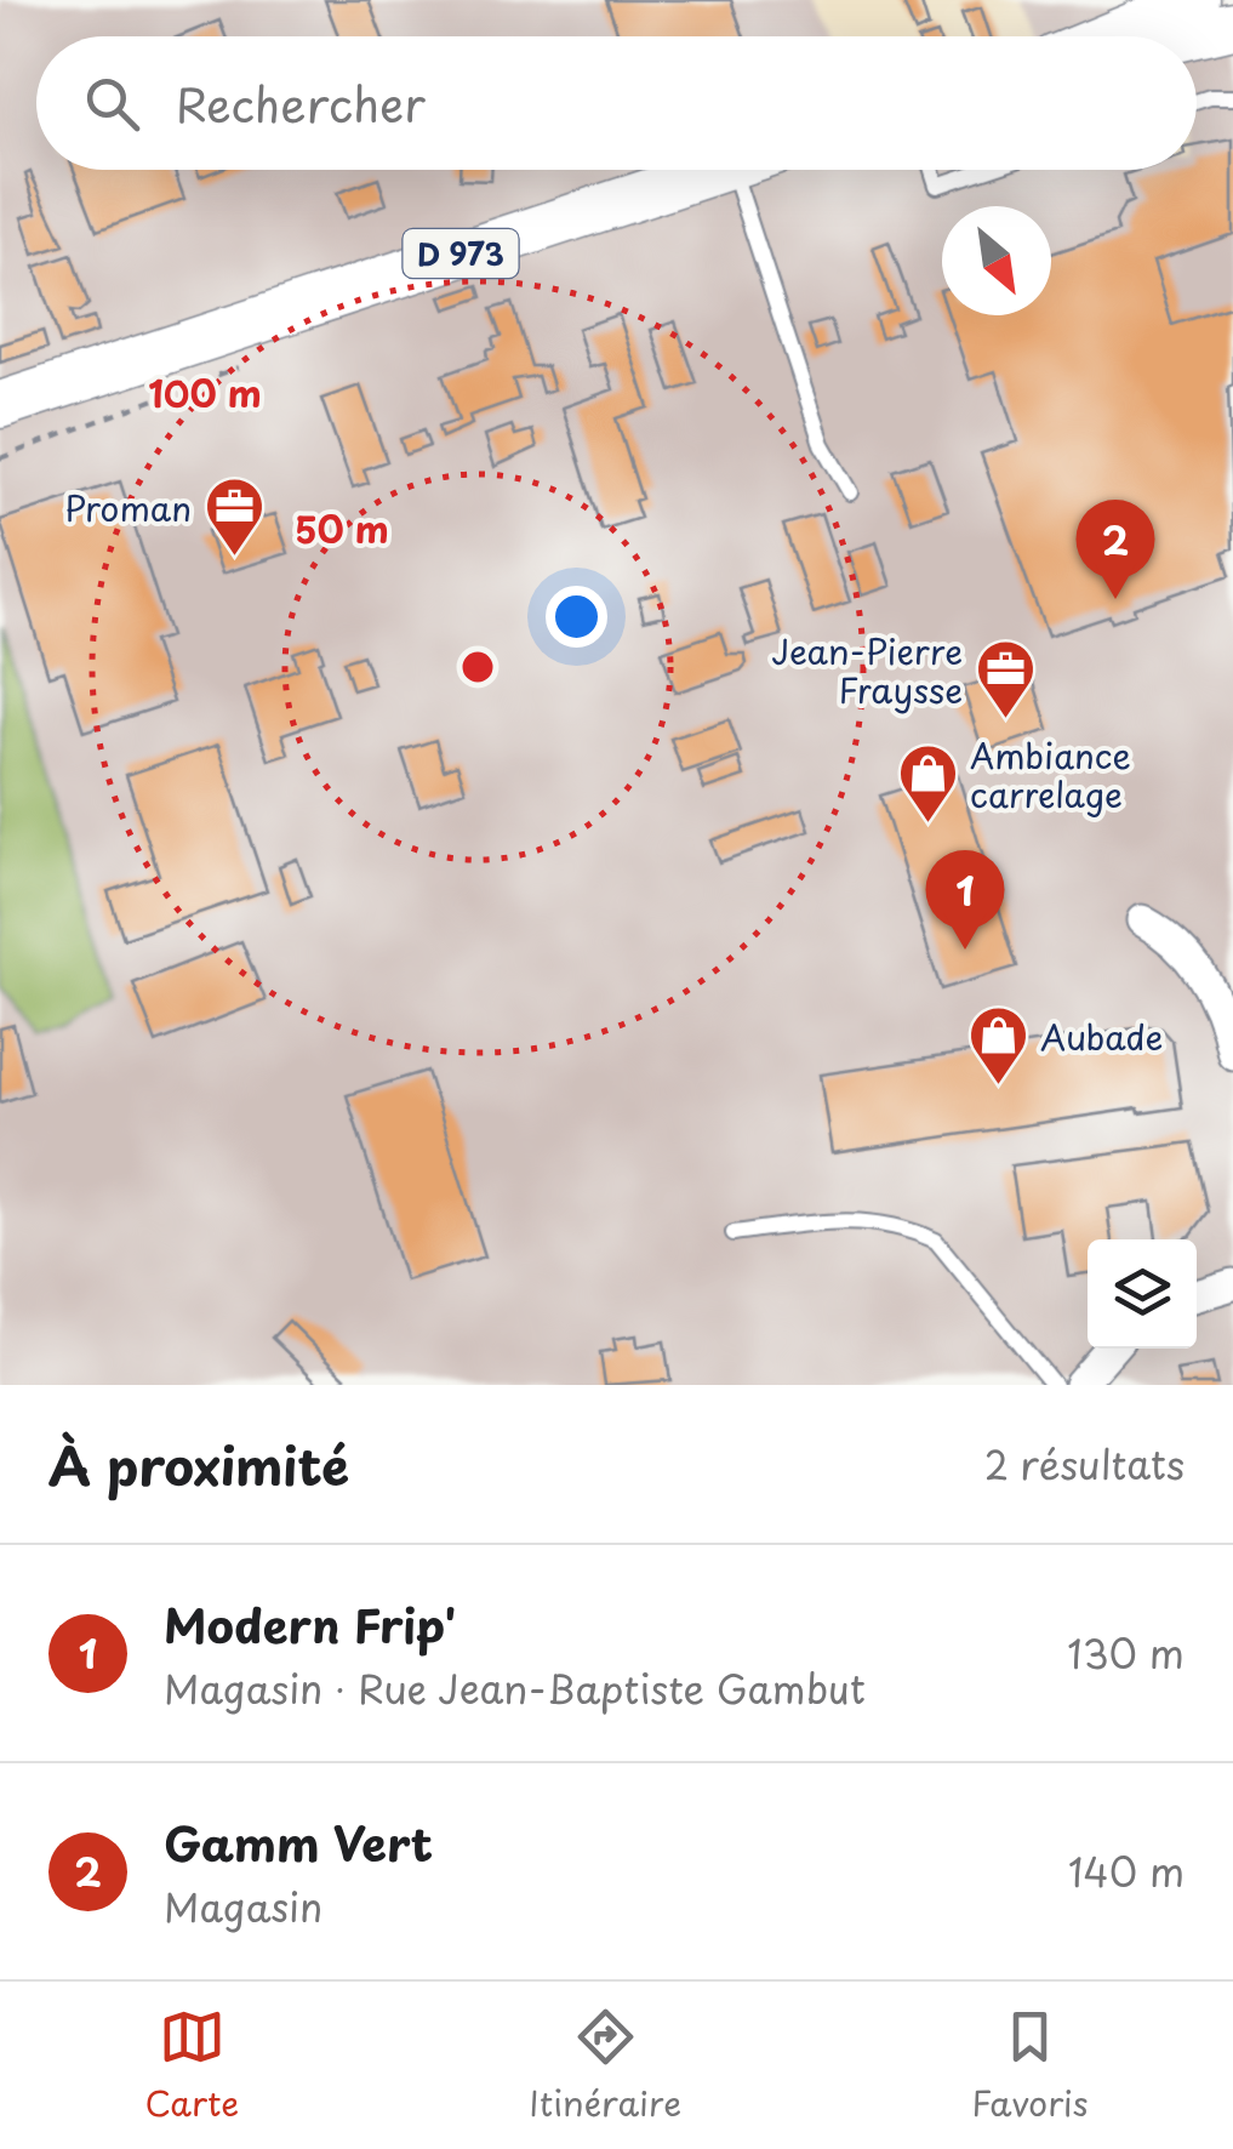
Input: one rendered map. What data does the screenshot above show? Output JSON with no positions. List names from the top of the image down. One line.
{"streets":{"main road":["D 973"]},"places":{"office":["Proman","Jean-Pierre Fraysse"],"shop":["Ambiance carrelage","Aubade"]},"north":"bottom right","page":{"search":"Rechercher","pins":["2","1"],"heading":["À proximité","2 résultats"],"list":[{"mark":"1","name":"Modern Frip'","note":"Magasin · Rue Jean-Baptiste Gambut","value":"130 m"},{"mark":"2","name":"Gamm Vert","note":"Magasin","value":"140 m"}],"nav":["Carte","Itinéraire","Favoris"]},"rings":["100 m","50 m"]}
